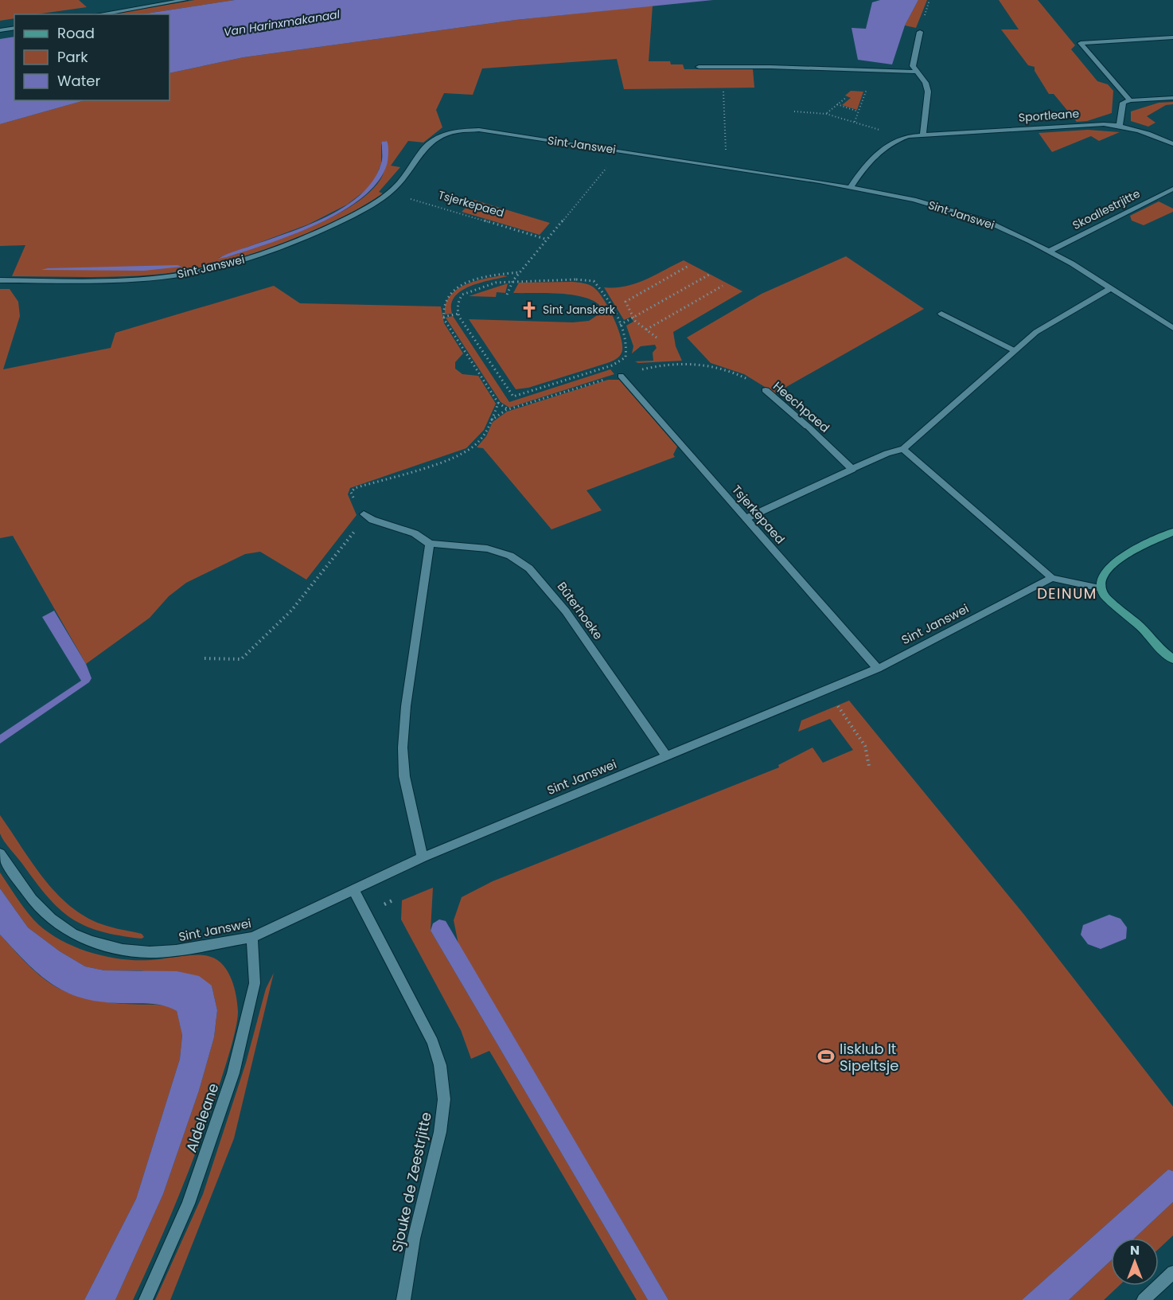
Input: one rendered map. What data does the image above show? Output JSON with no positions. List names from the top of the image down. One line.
{"streets":{"street":["Sportleane","Sint Janswei","Tsjerkepaed","Skoallestrjitte","Heechpaed","Bûterhoeke","Aldeleane","Sjouke de Zeestrjitte"]},"crossings":[["Sportleane","Sint Janswei"],["Sint Janswei","Tsjerkepaed"],["Sint Janswei","Skoallestrjitte"],["Sint Janswei","Bûterhoeke"],["Sint Janswei","Aldeleane"],["Sint Janswei","Sjouke de Zeestrjitte"],["Tsjerkepaed","Heechpaed"]],"districts":["DEINUM"],"water":["Van Harinxmakanaal"],"places":{"church":["Sint Janskerk"],"sports":["Iisklub It Sipeltsje"]},"legend":["Road","Park","Water"],"north":"top"}
